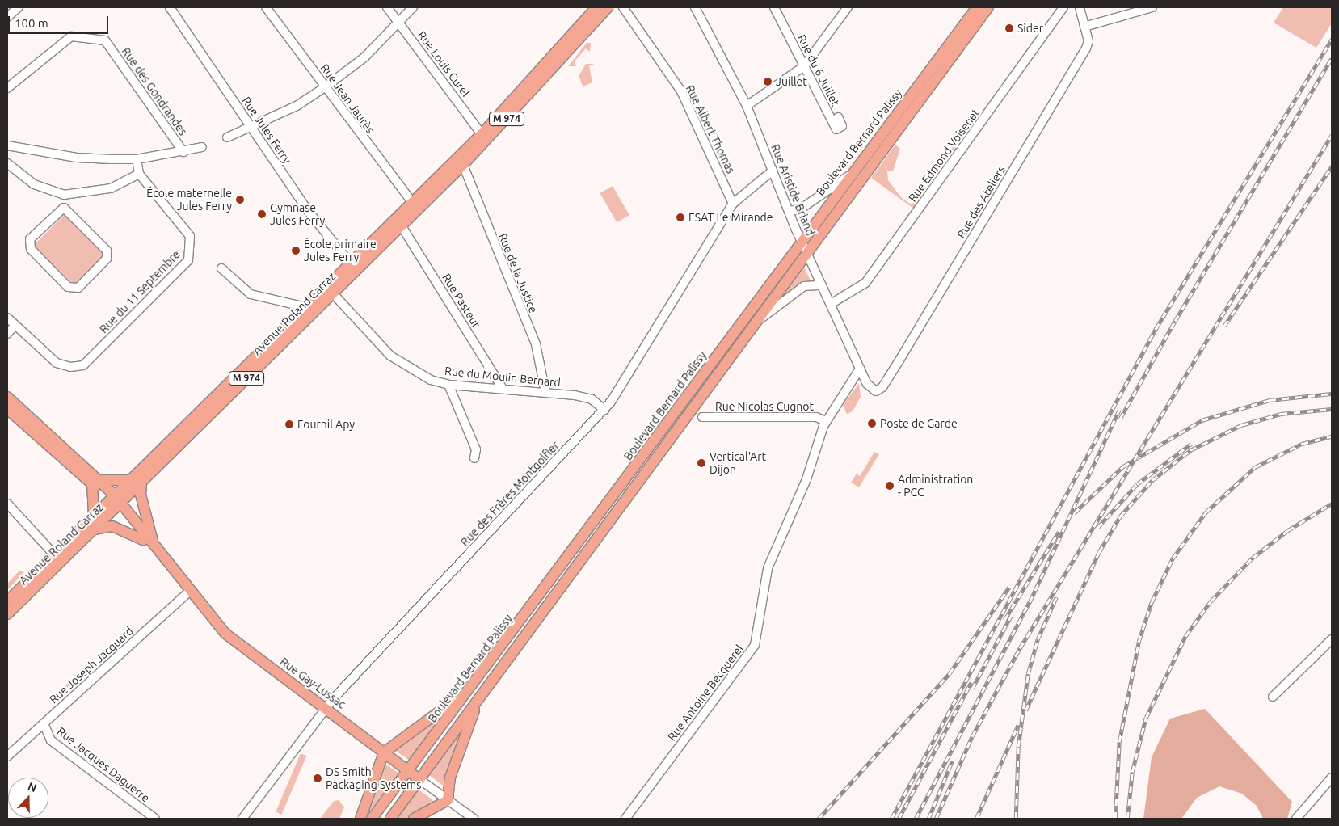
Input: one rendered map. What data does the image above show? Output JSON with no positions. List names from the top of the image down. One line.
{"streets":{"main road":["M 974","Boulevard Bernard Palissy","Avenue Roland Carraz","Rue Gay-Lussac"],"street":["Rue Louis Curel","Rue du 6 Juillet","Rue des Gondrandes","Rue Jean Jaurès","Rue Albert Thomas","Rue Jules Ferry","Rue Edmond Voisenet","Rue Aristide Briand","Rue des Ateliers","Rue de la Justice","Rue du 11 Septembre","Rue Pasteur","Rue du Moulin Bernard","Rue Nicolas Cugnot","Rue des Frères Montgolfier","Rue Joseph Jacquard","Rue Antoine Becquerel","Rue Jacques Daguerre"]},"crossings":[["Rue Louis Curel","Avenue Roland Carraz"],["Rue Jean Jaurès","Avenue Roland Carraz"],["Rue Albert Thomas","Rue des Frères Montgolfier"],["Rue Jules Ferry","Avenue Roland Carraz"],["Boulevard Bernard Palissy","Rue Aristide Briand"],["Boulevard Bernard Palissy","Rue Gay-Lussac"],["Rue Edmond Voisenet","Rue Aristide Briand"],["Rue Aristide Briand","Rue des Ateliers"],["Rue Aristide Briand","Rue des Frères Montgolfier"],["Rue Aristide Briand","Rue Antoine Becquerel"],["Rue de la Justice","Avenue Roland Carraz"],["Rue de la Justice","Rue du Moulin Bernard"],["Rue Pasteur","Avenue Roland Carraz"],["Rue Pasteur","Rue du Moulin Bernard"],["Avenue Roland Carraz","Rue du Moulin Bernard"],["Avenue Roland Carraz","Rue Gay-Lussac"],["Rue du Moulin Bernard","Rue des Frères Montgolfier"],["Rue Nicolas Cugnot","Rue Antoine Becquerel"],["Rue des Frères Montgolfier","Rue Gay-Lussac"],["Rue Joseph Jacquard","Rue Gay-Lussac"],["Rue Joseph Jacquard","Rue Jacques Daguerre"]],"places":["Sider","Juillet","École maternelle Jules Ferry","Gymnase Jules Ferry","ESAT Le Mirande","École primaire Jules Ferry","Poste de Garde","Fournil Apy","Vertical'Art Dijon","Administration - PCC","DS Smith Packaging Systems"],"scale_bar":"100 m","north":"top"}
